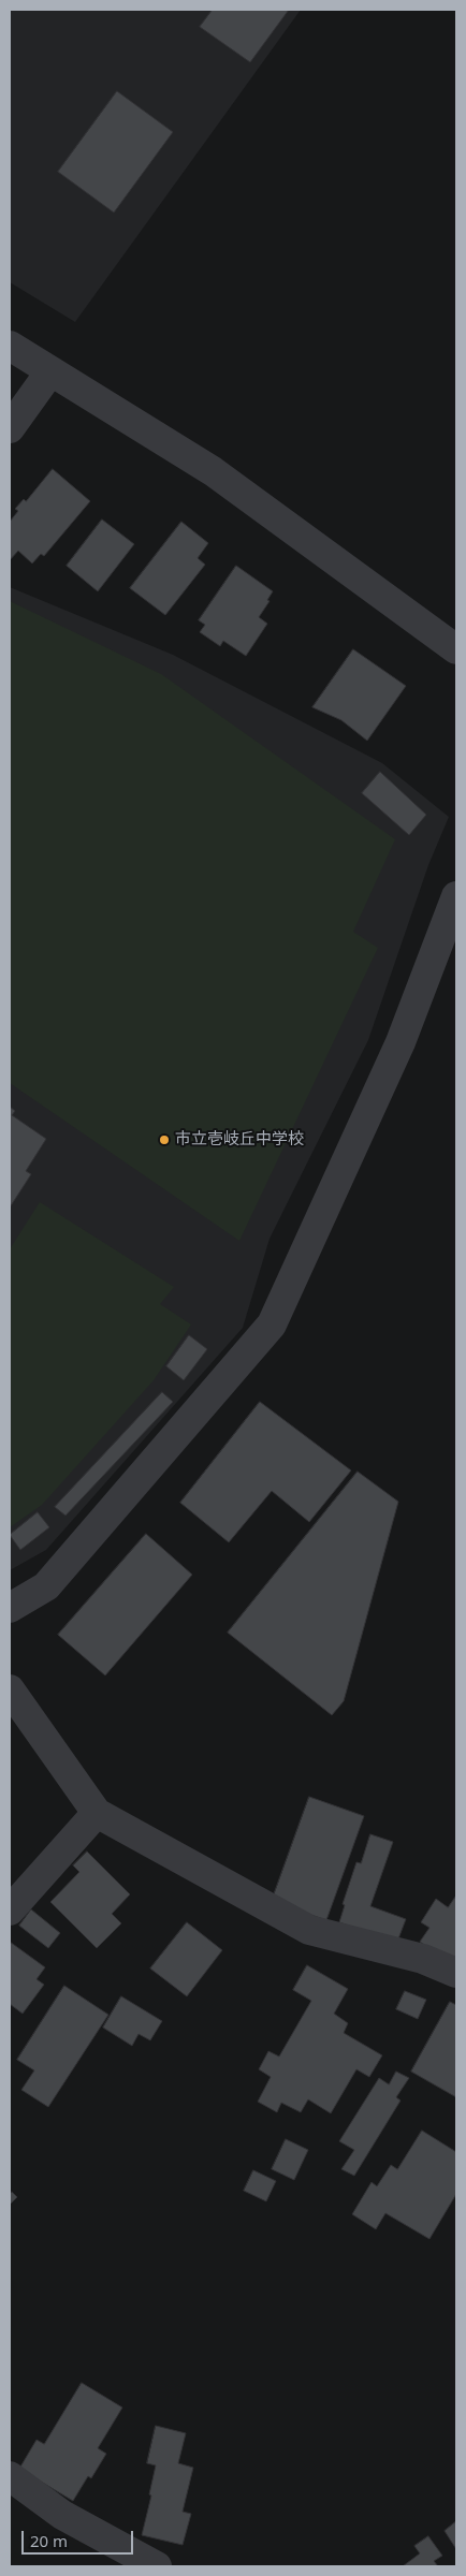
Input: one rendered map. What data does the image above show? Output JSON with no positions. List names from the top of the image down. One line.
{"places":["市立壱岐丘中学校"],"scale_bar":"20 m"}
